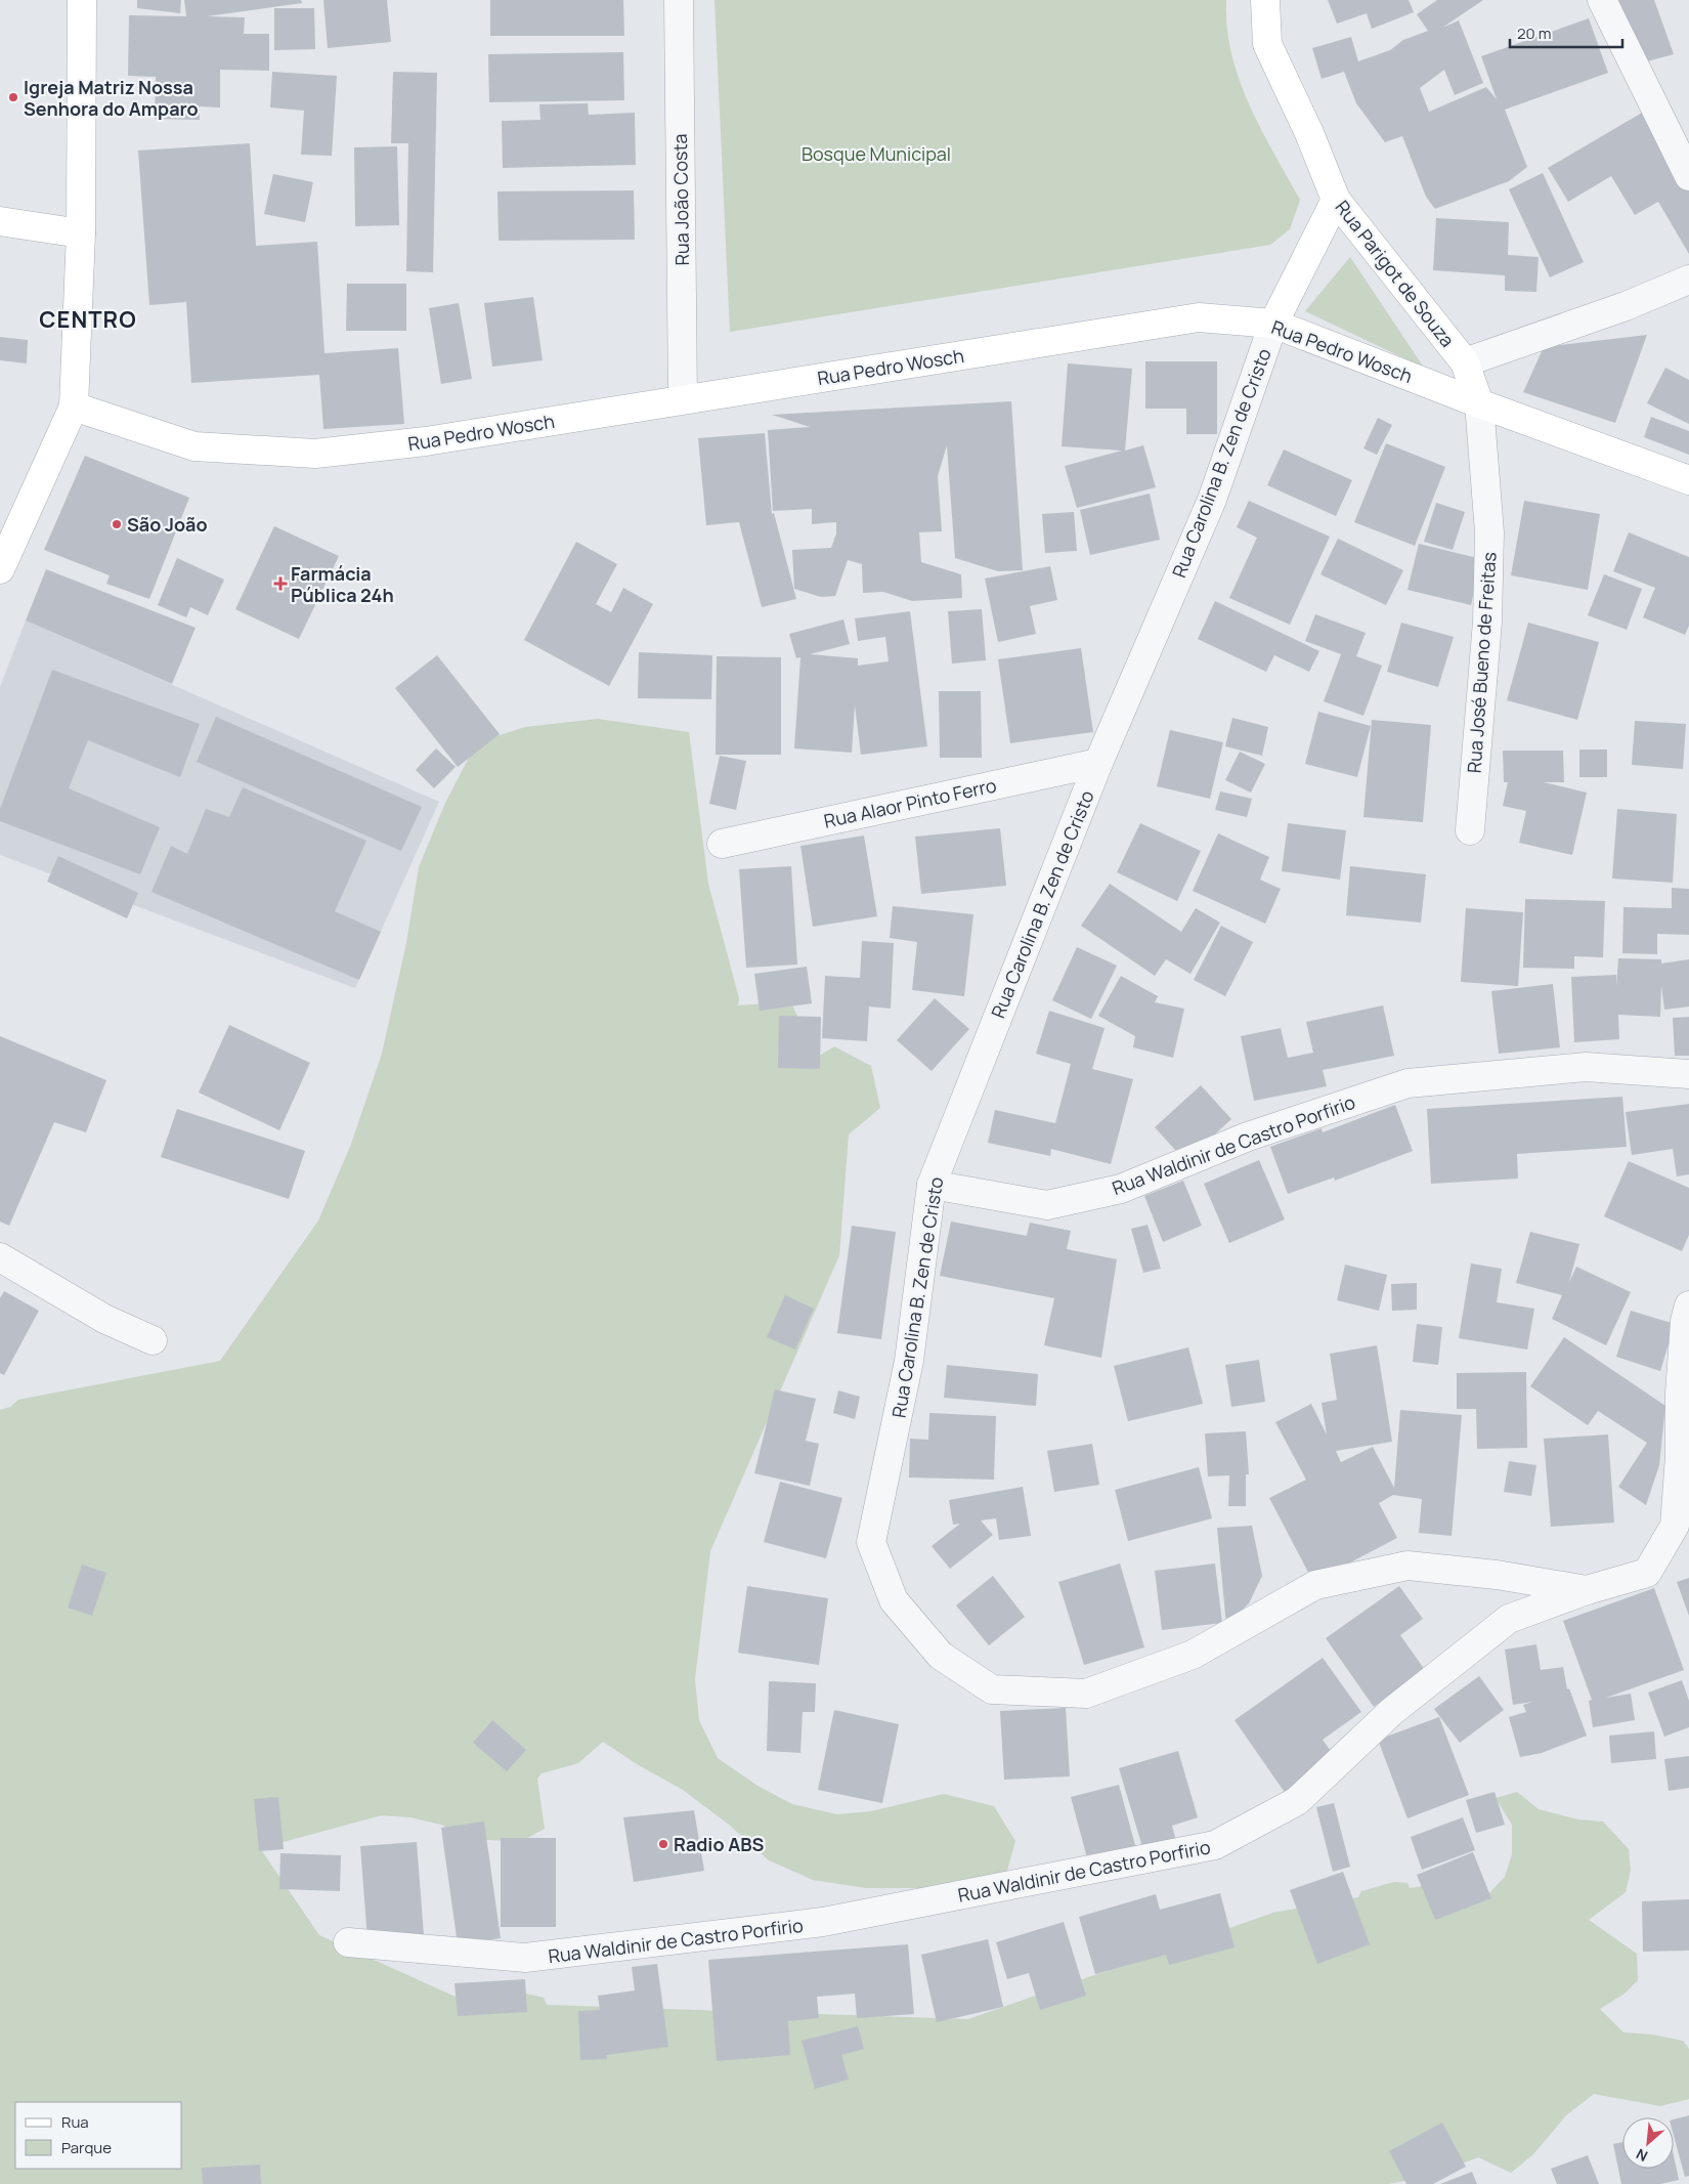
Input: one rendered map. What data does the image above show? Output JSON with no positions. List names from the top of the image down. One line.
{"streets":{"street":["Rua João Costa","Rua Parigot de Souza","Rua Pedro Wosch","Rua Carolina B. Zen de Cristo","Rua José Bueno de Freitas","Rua Alaor Pinto Ferro","Rua Waldinir de Castro Porfirio"]},"crossings":[["Rua João Costa","Rua Pedro Wosch"],["Rua Parigot de Souza","Rua Pedro Wosch"],["Rua Parigot de Souza","Rua José Bueno de Freitas"],["Rua Pedro Wosch","Rua Carolina B. Zen de Cristo"],["Rua Pedro Wosch","Rua José Bueno de Freitas"],["Rua Carolina B. Zen de Cristo","Rua Alaor Pinto Ferro"],["Rua Carolina B. Zen de Cristo","Rua Waldinir de Castro Porfirio"]],"districts":["CENTRO"],"parks":["Bosque Municipal"],"places":{"other":["Igreja Matriz Nossa Senhora do Amparo","São João","Radio ABS"],"health":["Farmácia Pública 24h"]},"legend":["Rua","Parque"],"scale_bar":"20 m","north":"bottom left"}
